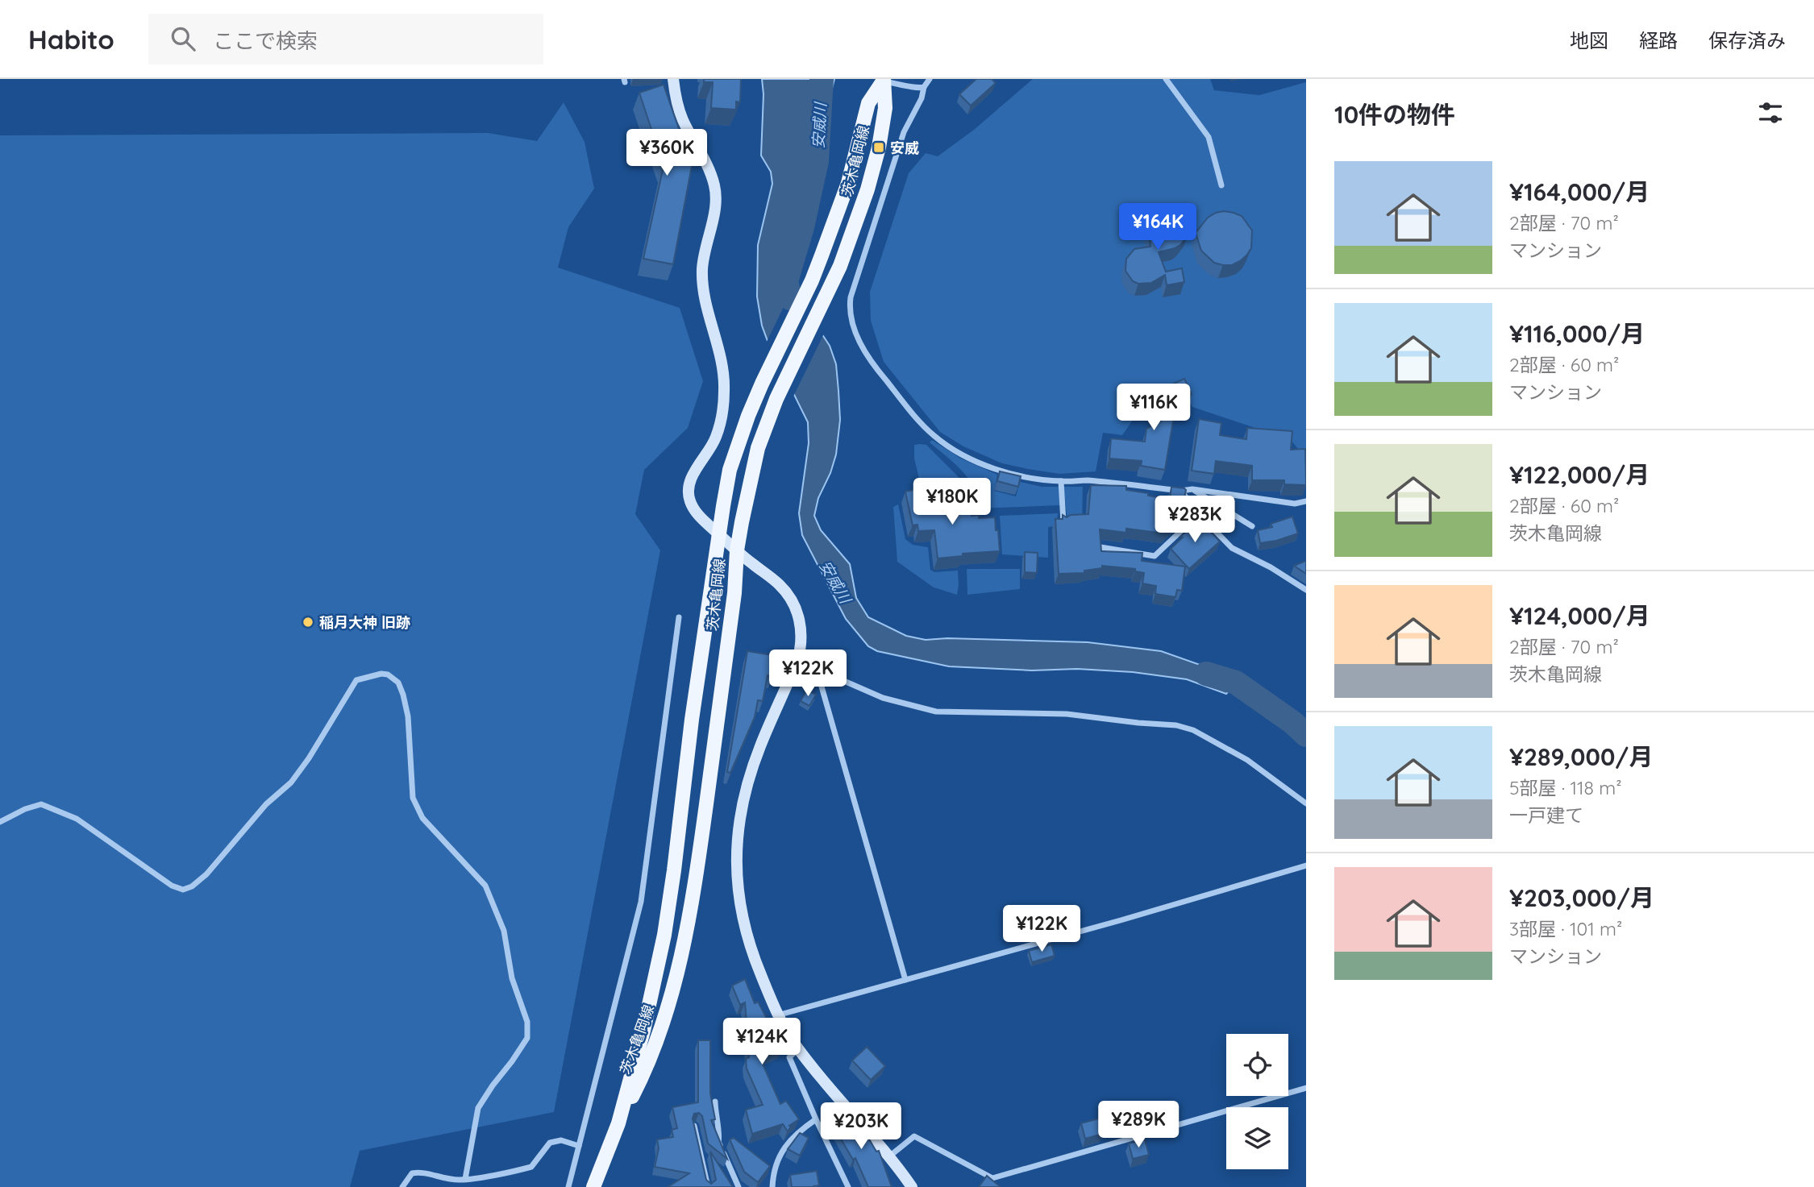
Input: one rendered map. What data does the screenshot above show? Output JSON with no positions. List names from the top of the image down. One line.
{"streets":{"main road":["茨木亀岡線"]},"water":["安威川"],"places":{"transit":["安威"],"other":["稲月大神 旧跡"]},"page":{"header":"Habito","search":"ここで検索","nav":["地図","経路","保存済み"],"heading":"10件の物件","price":["¥360K","¥164K","¥116K","¥180K","¥283K","¥122K","¥122K","¥124K","¥289K","¥203K"],"list":[{"name":"¥164,000/月","note":"2部屋 · 70 m² · マンション"},{"name":"¥116,000/月","note":"2部屋 · 60 m² · マンション"},{"name":"¥122,000/月","note":"2部屋 · 60 m² · 茨木亀岡線"},{"name":"¥124,000/月","note":"2部屋 · 70 m² · 茨木亀岡線"},{"name":"¥289,000/月","note":"5部屋 · 118 m² · 一戸建て"},{"name":"¥203,000/月","note":"3部屋 · 101 m² · マンション"}]}}
